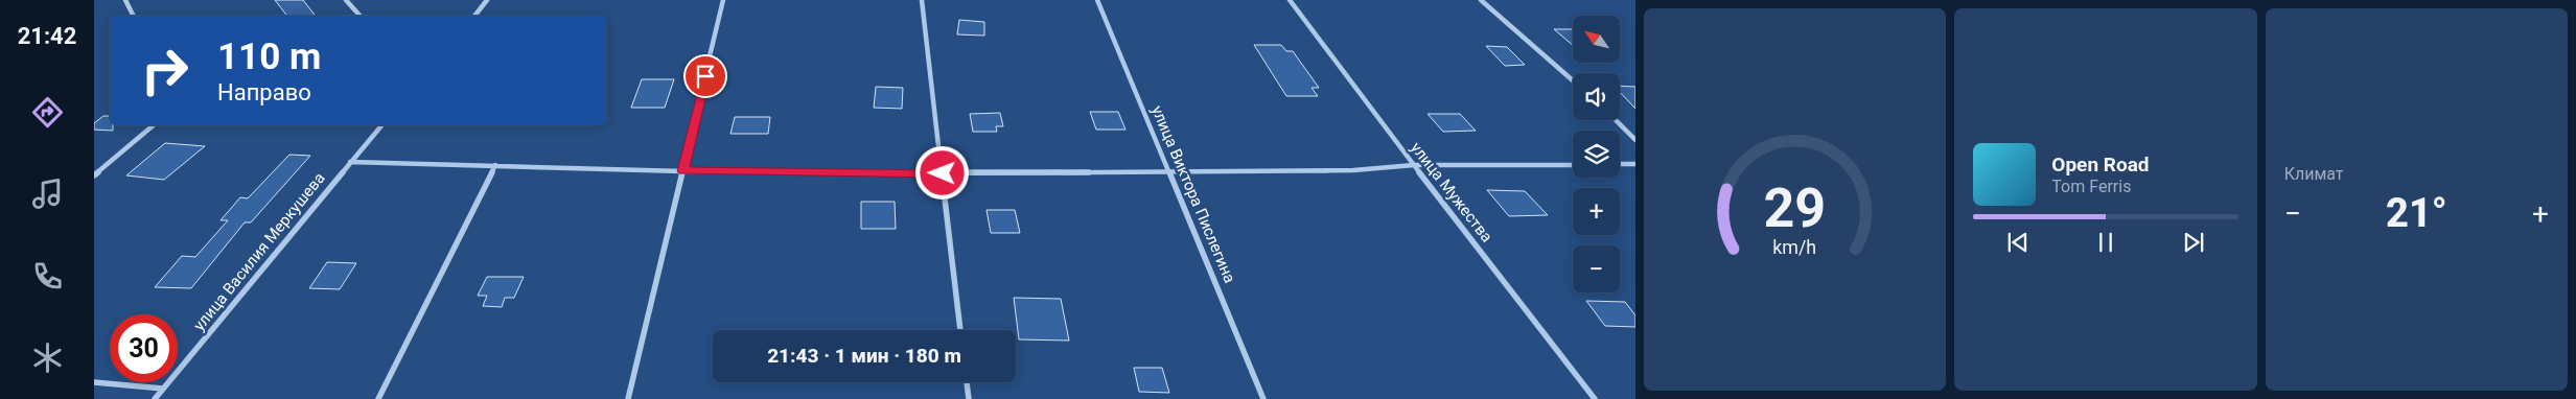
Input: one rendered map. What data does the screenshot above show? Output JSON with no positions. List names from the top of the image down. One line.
{"streets":{"street":["улица Мужества","улица Виктора Пислегина","улица Василия Меркушева"]},"north":"top left","page":{"tabs":"21:42","tile":"Климат","map_buttons":["+","−"],"turn":["110 m","Направо"],"song":["Open Road","Tom Ferris"],"heat":["−","21°","+"],"limit":"30","trip":"21:43 · 1 мин · 180 m","gauge":["29","km/h"]}}
